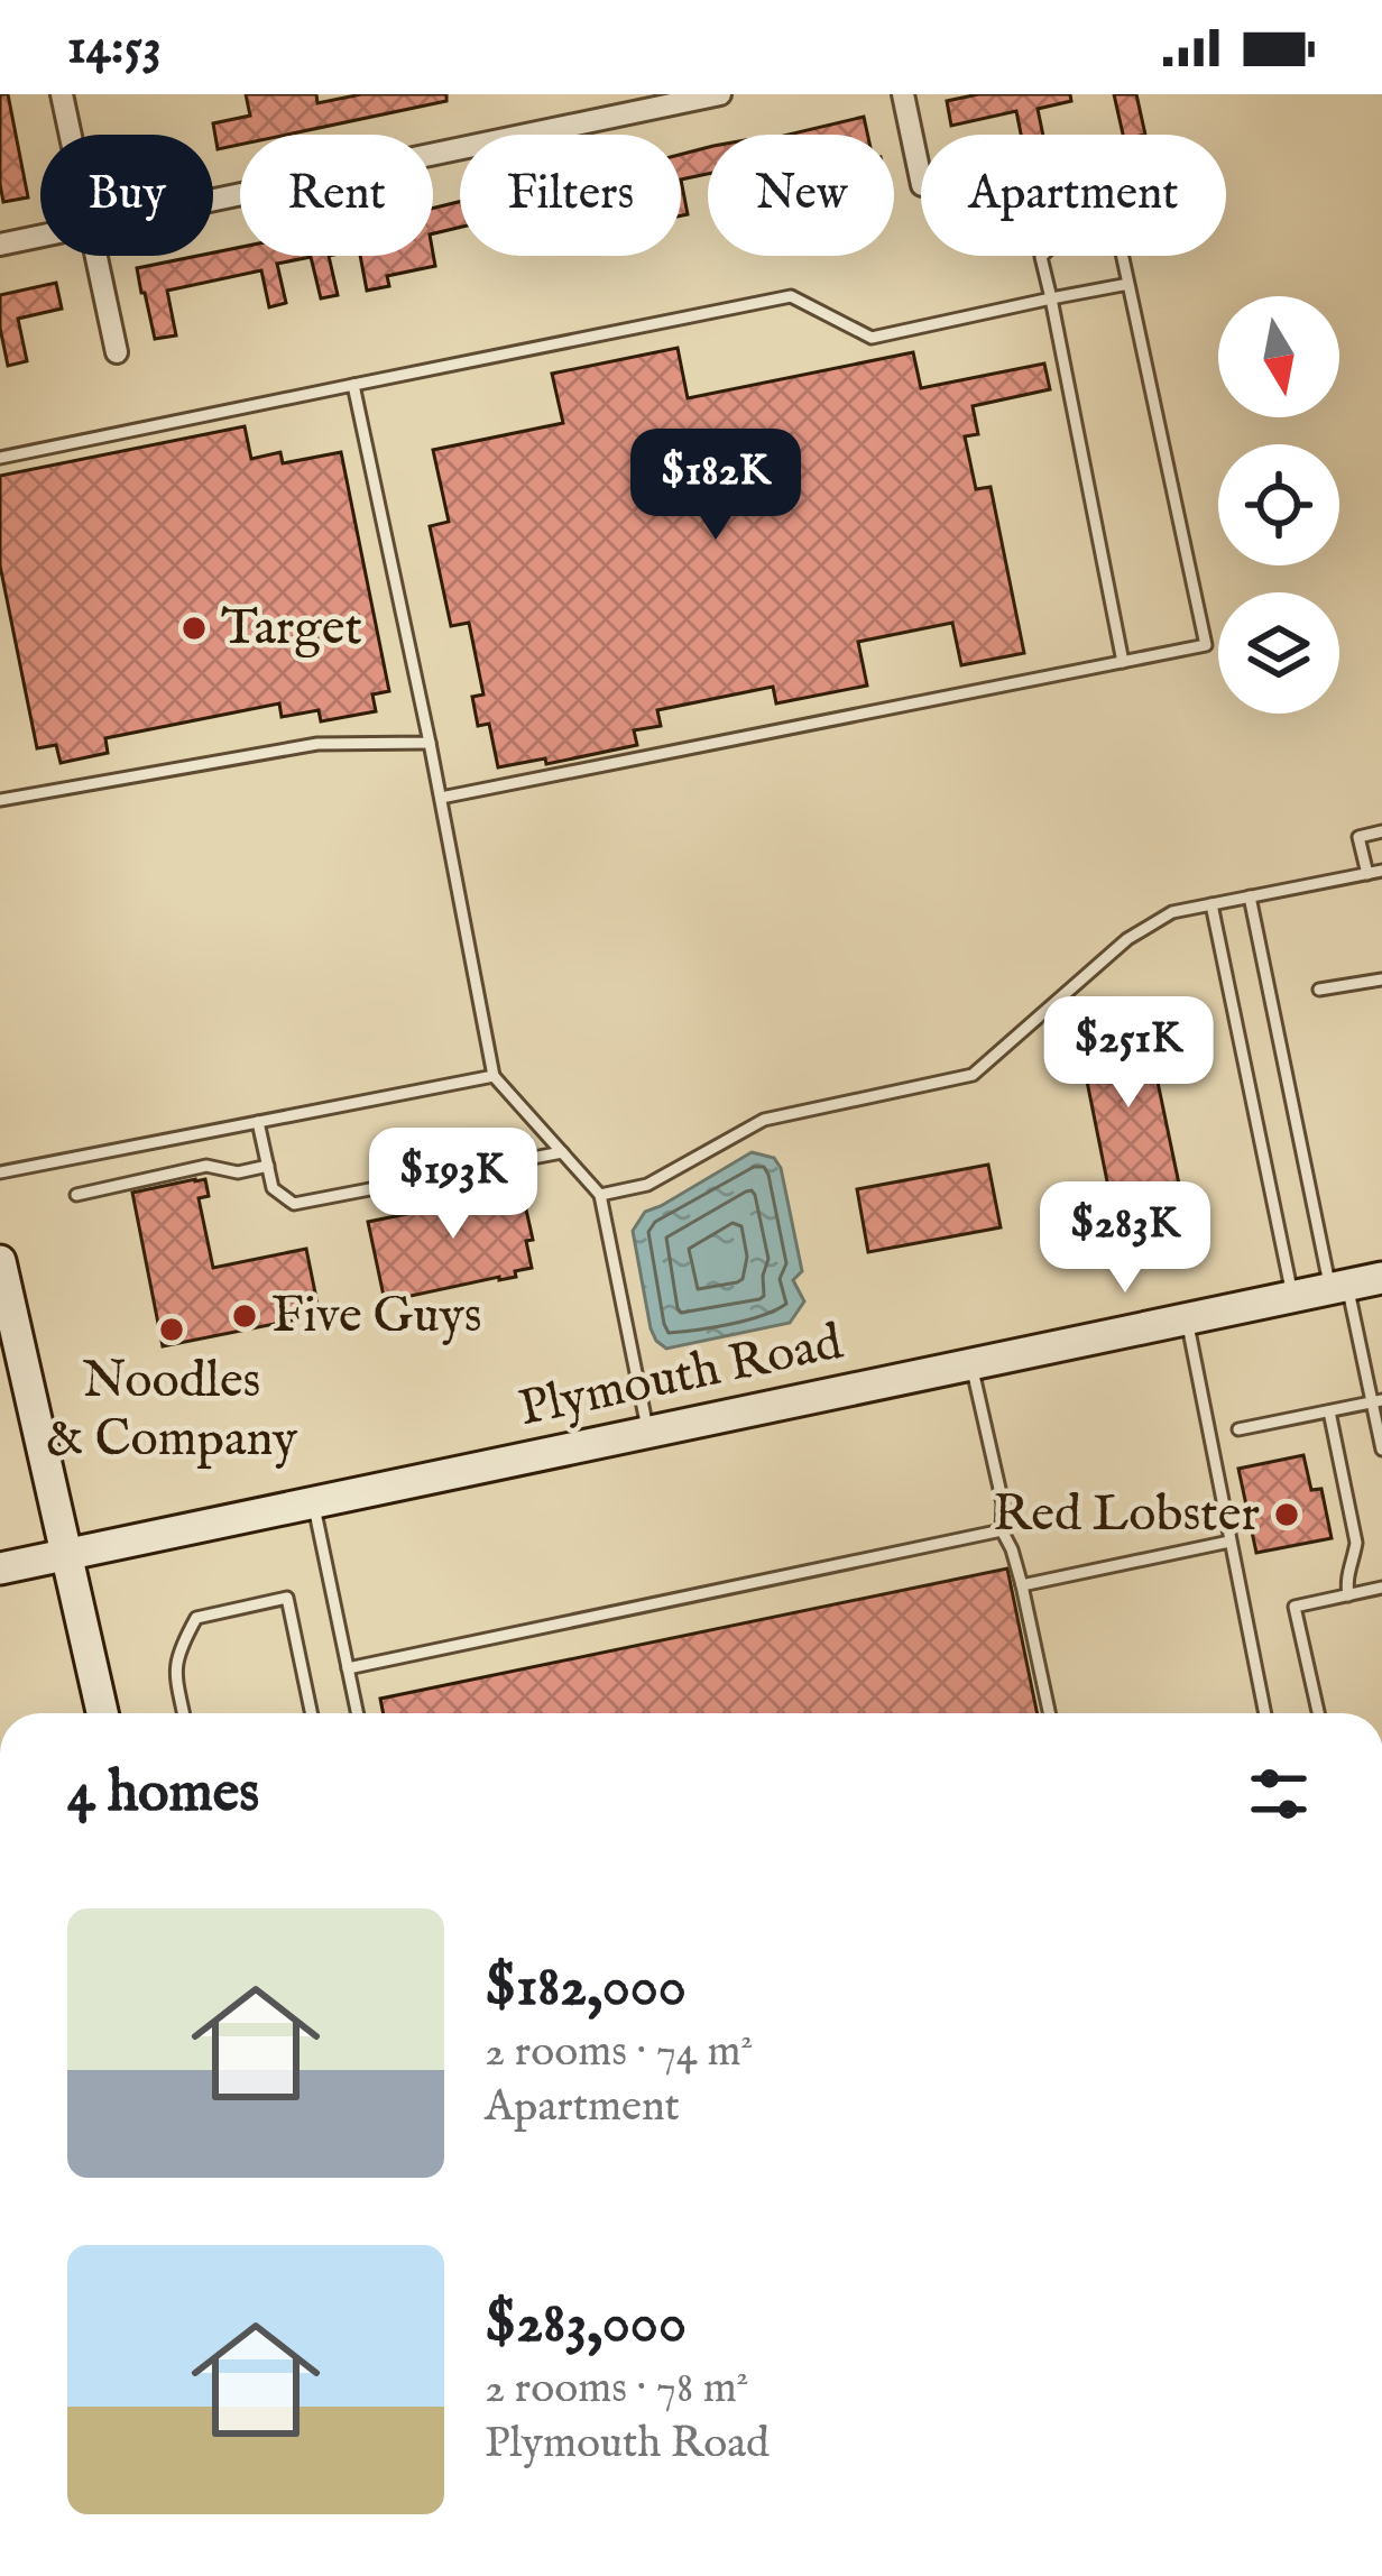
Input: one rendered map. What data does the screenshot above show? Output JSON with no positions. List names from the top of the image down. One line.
{"streets":{"main road":["Plymouth Road"]},"places":["Target","Five Guys","Noodles & Company","Red Lobster"],"north":"bottom","page":{"status":"14:53","chip":["Buy","Rent","Filters","New","Apartment"],"price":["$182K","$251K","$193K","$283K"],"heading":"4 homes","list":[{"name":"$182,000","note":"2 rooms · 74 m² · Apartment"},{"name":"$283,000","note":"2 rooms · 78 m² · Plymouth Road"}]}}
